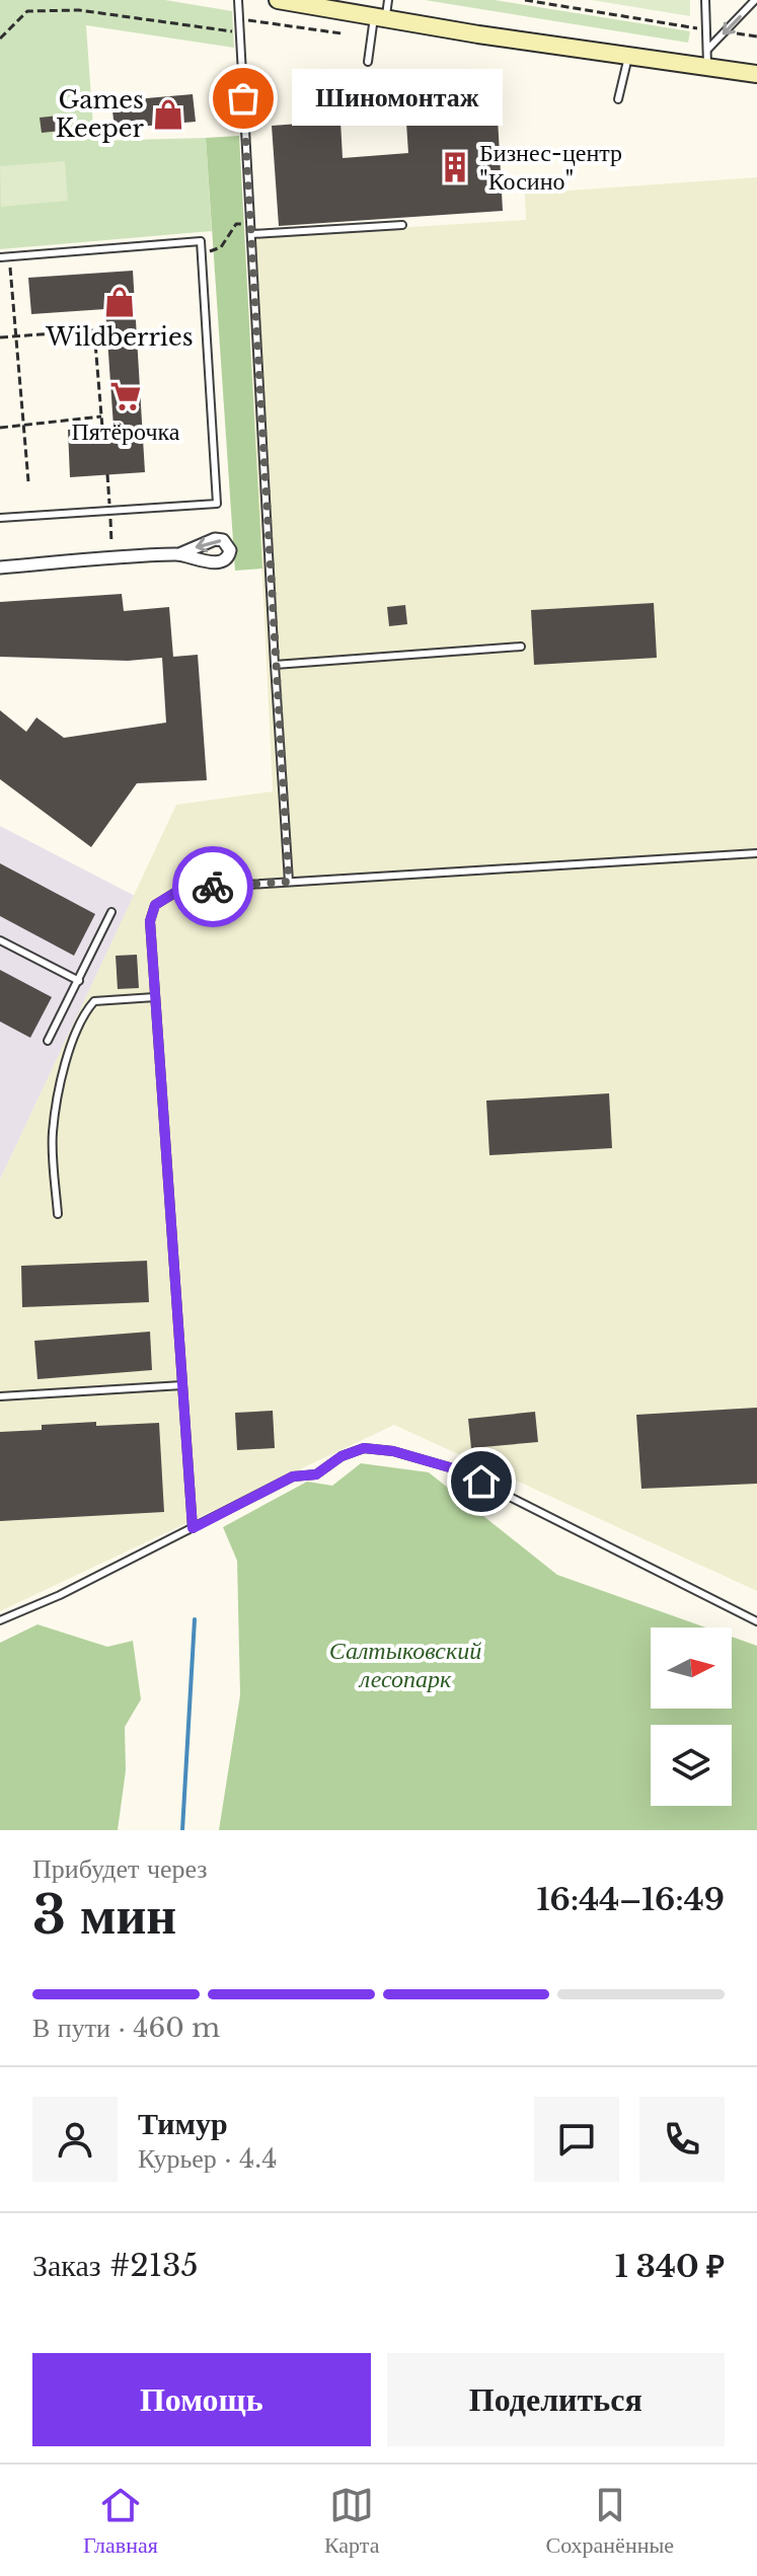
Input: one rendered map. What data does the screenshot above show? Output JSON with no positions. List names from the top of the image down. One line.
{"parks":["Салтыковский лесопарк"],"places":{"other":["Шиномонтаж"],"shop":["Games Keeper","Wildberries"],"building":["Бизнес-центр \"Косино\""],"supermarket":["Пятёрочка"]},"north":"right","page":{"bubble":"Шиномонтаж","heading":["3 мин","Прибудет через","16:44–16:49"],"panel":["Тимур","Курьер · 4.4","Заказ #2135","1 340 ₽"],"bar":"В пути · 460 m","buttons":["Помощь","Поделиться"],"tabs":["Главная","Карта","Сохранённые"]}}
